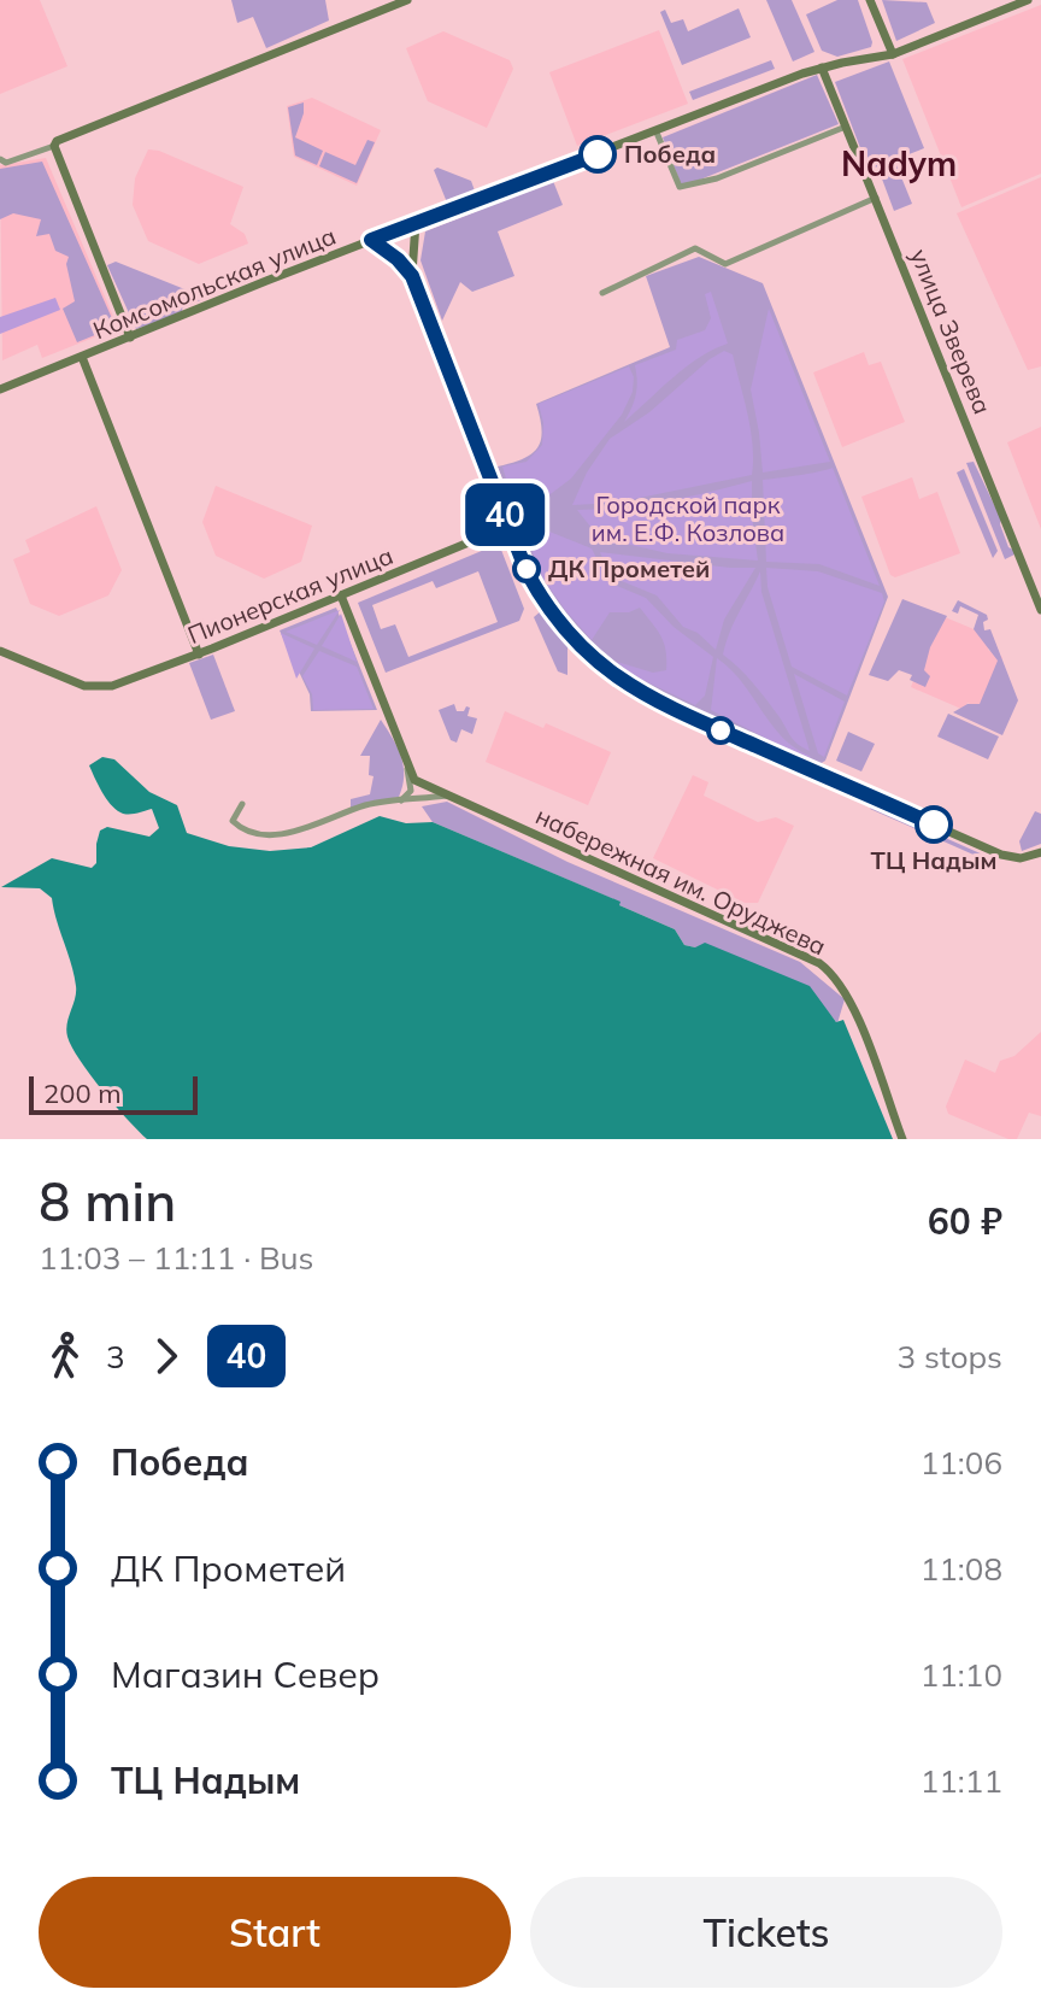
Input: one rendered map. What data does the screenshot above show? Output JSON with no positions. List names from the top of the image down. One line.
{"streets":{"street":["Комсомольская улица","улица Зверева","Пионерская улица","набережная им. Оруджева"]},"crossings":[["Комсомольская улица","улица Зверева"]],"districts":["Nadym"],"parks":["Городской парк им. Е.Ф. Козлова"],"places":["Победа","ДК Прометей","ТЦ Надым"],"lines":["bus line 40"],"scale_bar":"200 m","page":{"on_map":"40","scale":"200 m","heading":["8 min","11:03 – 11:11 · Bus","60 ₽"],"legs":["3","40","3 stops"],"list":[{"name":"Победа","value":"11:06"},{"name":"ДК Прометей","value":"11:08"},{"name":"Магазин Север","value":"11:10"},{"name":"ТЦ Надым","value":"11:11"}],"buttons":["Start","Tickets"]}}
